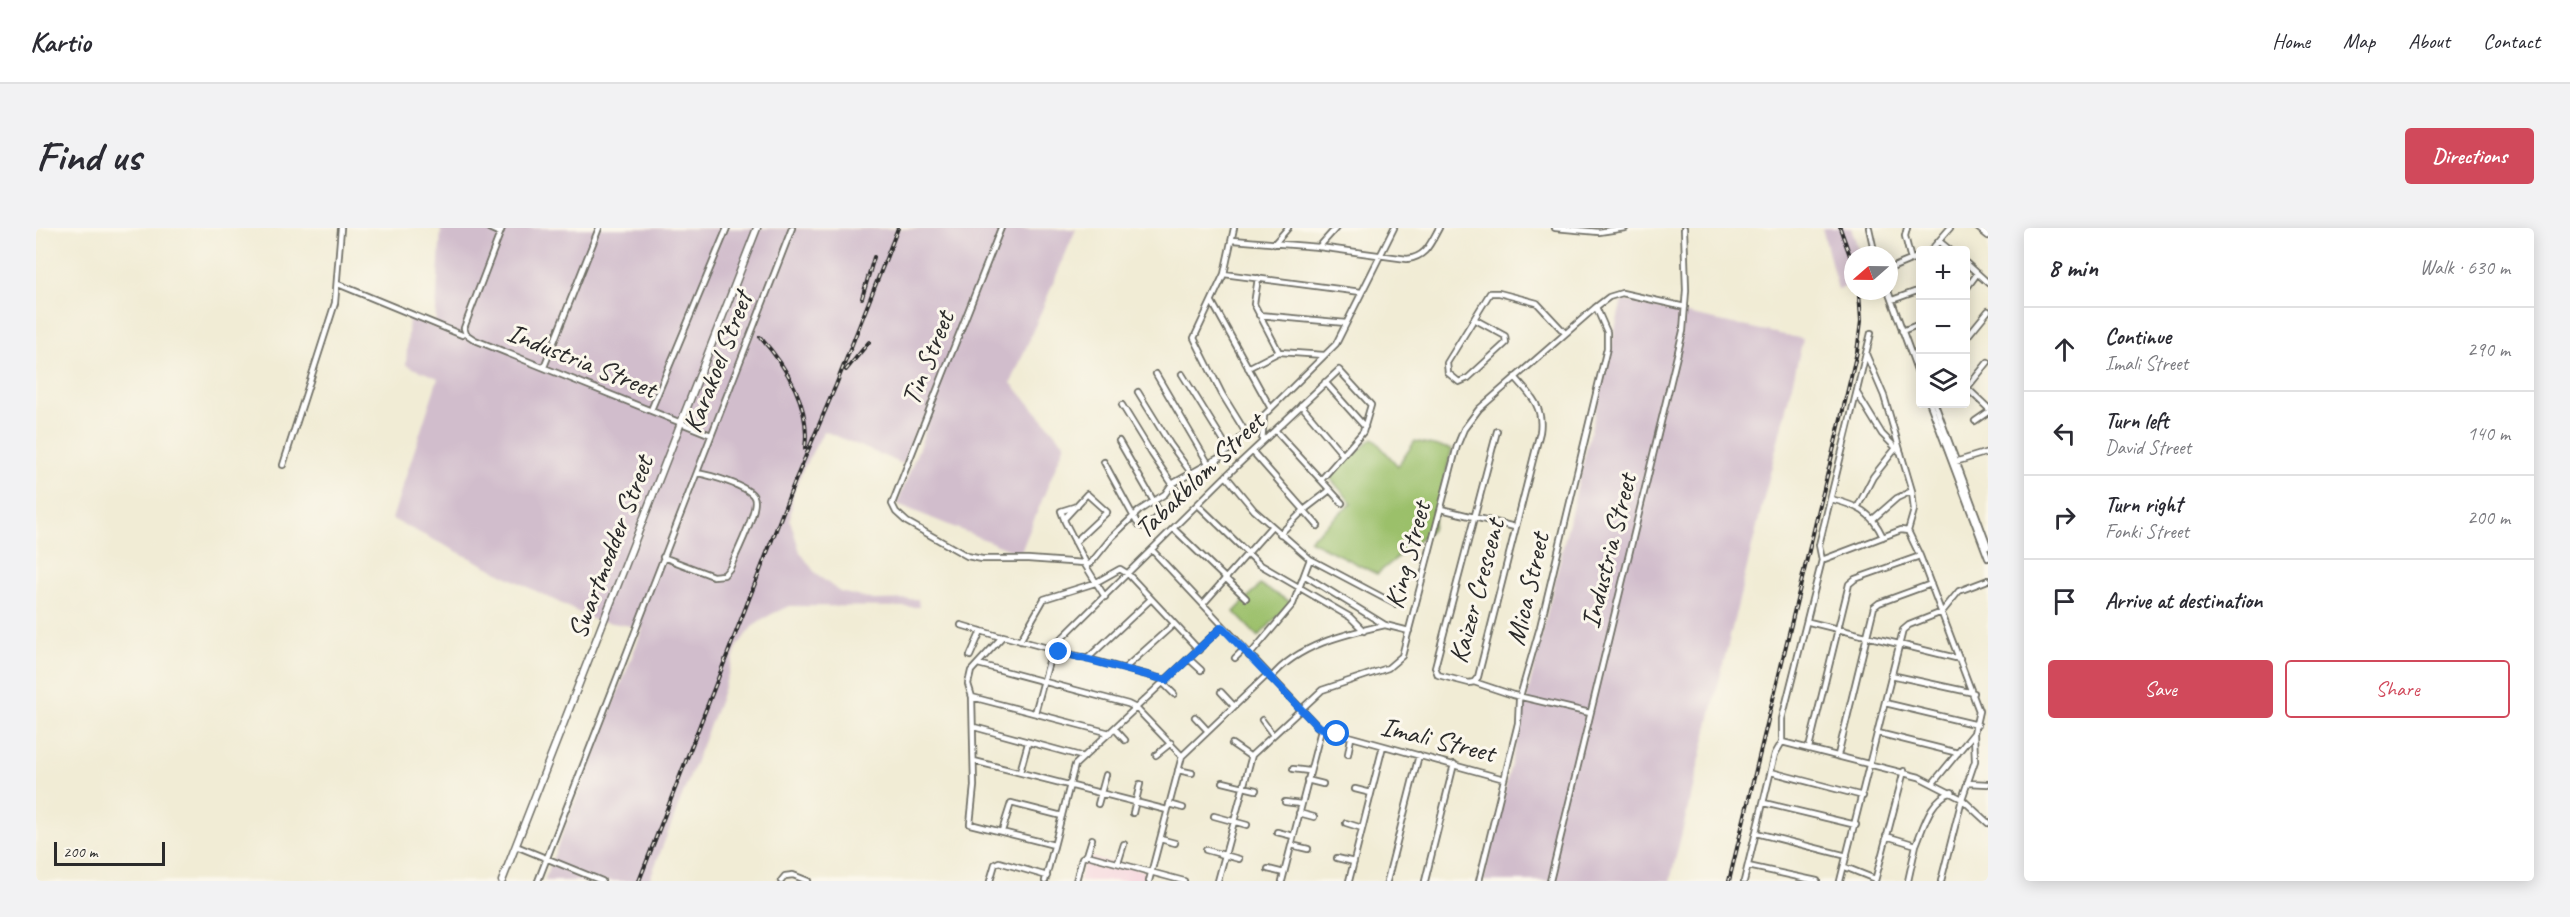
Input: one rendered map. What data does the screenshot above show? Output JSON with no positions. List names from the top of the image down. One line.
{"streets":{"main road":["Swartmodder Street"],"street":["Tin Street","Industria Street","Karakoel Street","Tabakblom Street","King Street","Mica Street","Kaizer Crescent","Imali Street"]},"crossings":[["Industria Street","Karakoel Street"],["Industria Street","Swartmodder Street"],["Industria Street","King Street"],["Tabakblom Street","Imali Street"],["King Street","Mica Street"],["King Street","Kaizer Crescent"],["King Street","Imali Street"],["Mica Street","Imali Street"]],"scale_bar":"200 m","north":"left","page":{"header":"Kartio","nav":["Home","Map","About","Contact"],"buttons":["Directions",["Save","Share"]],"title":"Find us","heading":["8 min","Walk · 630 m"],"map_buttons":["+","−"],"list":[["Continue","Imali Street","290 m"],["Turn left","David Street","140 m"],["Turn right","Fonki Street","200 m"],"Arrive at destination"],"scale":"200 m"}}
